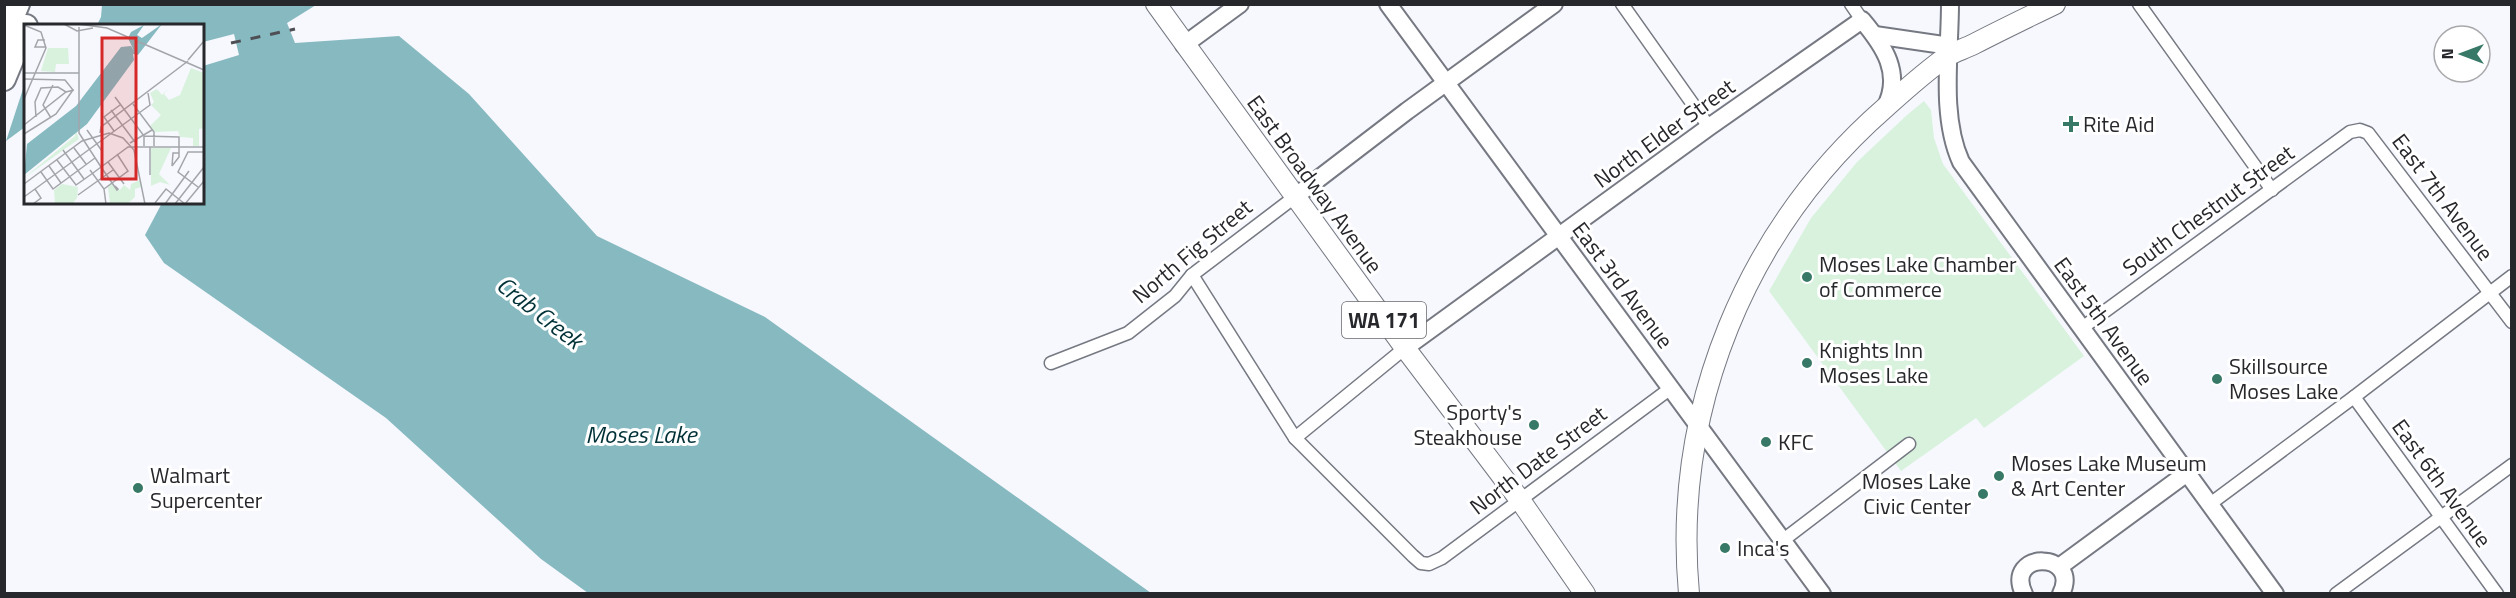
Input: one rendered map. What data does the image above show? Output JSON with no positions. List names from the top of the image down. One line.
{"streets":{"main road":["North Elder Street","East Broadway Avenue","North Fig Street","East 3rd Avenue","WA 171","East 5th Avenue"],"street":["East 7th Avenue","South Chestnut Street","North Date Street","East 6th Avenue"]},"crossings":[["North Elder Street","East Broadway Avenue"],["North Elder Street","East 3rd Avenue"],["North Elder Street","North Date Street"],["East Broadway Avenue","North Fig Street"],["East Broadway Avenue","North Date Street"],["East 7th Avenue","South Chestnut Street"],["South Chestnut Street","East 5th Avenue"],["North Fig Street","East 3rd Avenue"],["East 3rd Avenue","North Date Street"]],"water":["Crab Creek","Moses Lake"],"places":{"health":["Rite Aid"],"other":["Moses Lake Chamber of Commerce","Knights Inn Moses Lake","Skillsource Moses Lake","Sporty's Steakhouse","KFC","Moses Lake Museum & Art Center","Walmart Supercenter","Moses Lake Civic Center","Inca's"]},"north":"left"}
